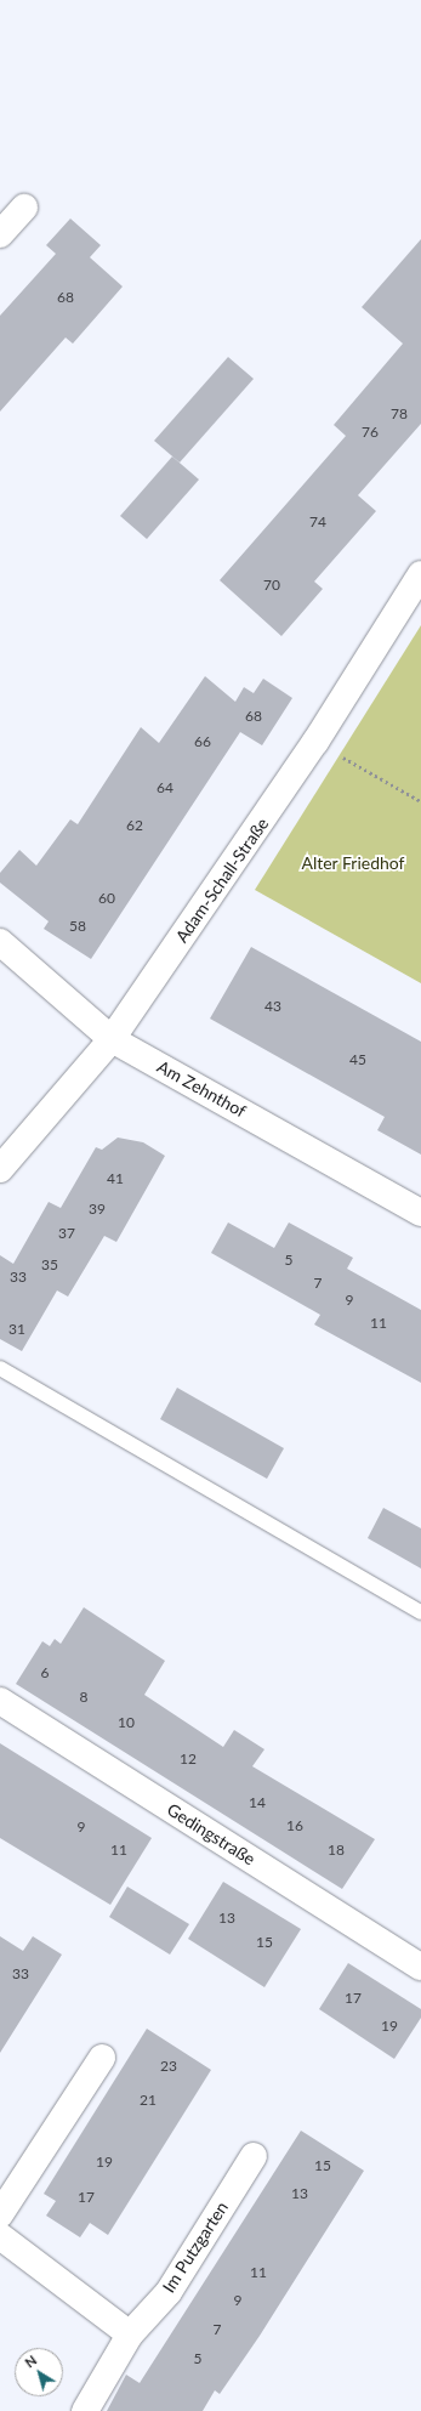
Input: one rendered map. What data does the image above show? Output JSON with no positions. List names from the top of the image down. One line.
{"streets":{"street":["Adam-Schall-Straße","Am Zehnthof","Gedingstraße","Im Putzgarten"]},"crossings":[["Adam-Schall-Straße","Am Zehnthof"]],"parks":["Alter Friedhof"],"house_numbers":["68","78","76","74","70","68","66","64","62","60","58","43","45","41","39","37","5","35","33","7","9","11","31","6","8","10","12","14","16","9","11","18","13","15","33","17","19","23","21","19","15","13","17","11","9","7","5"],"north":"top left"}
